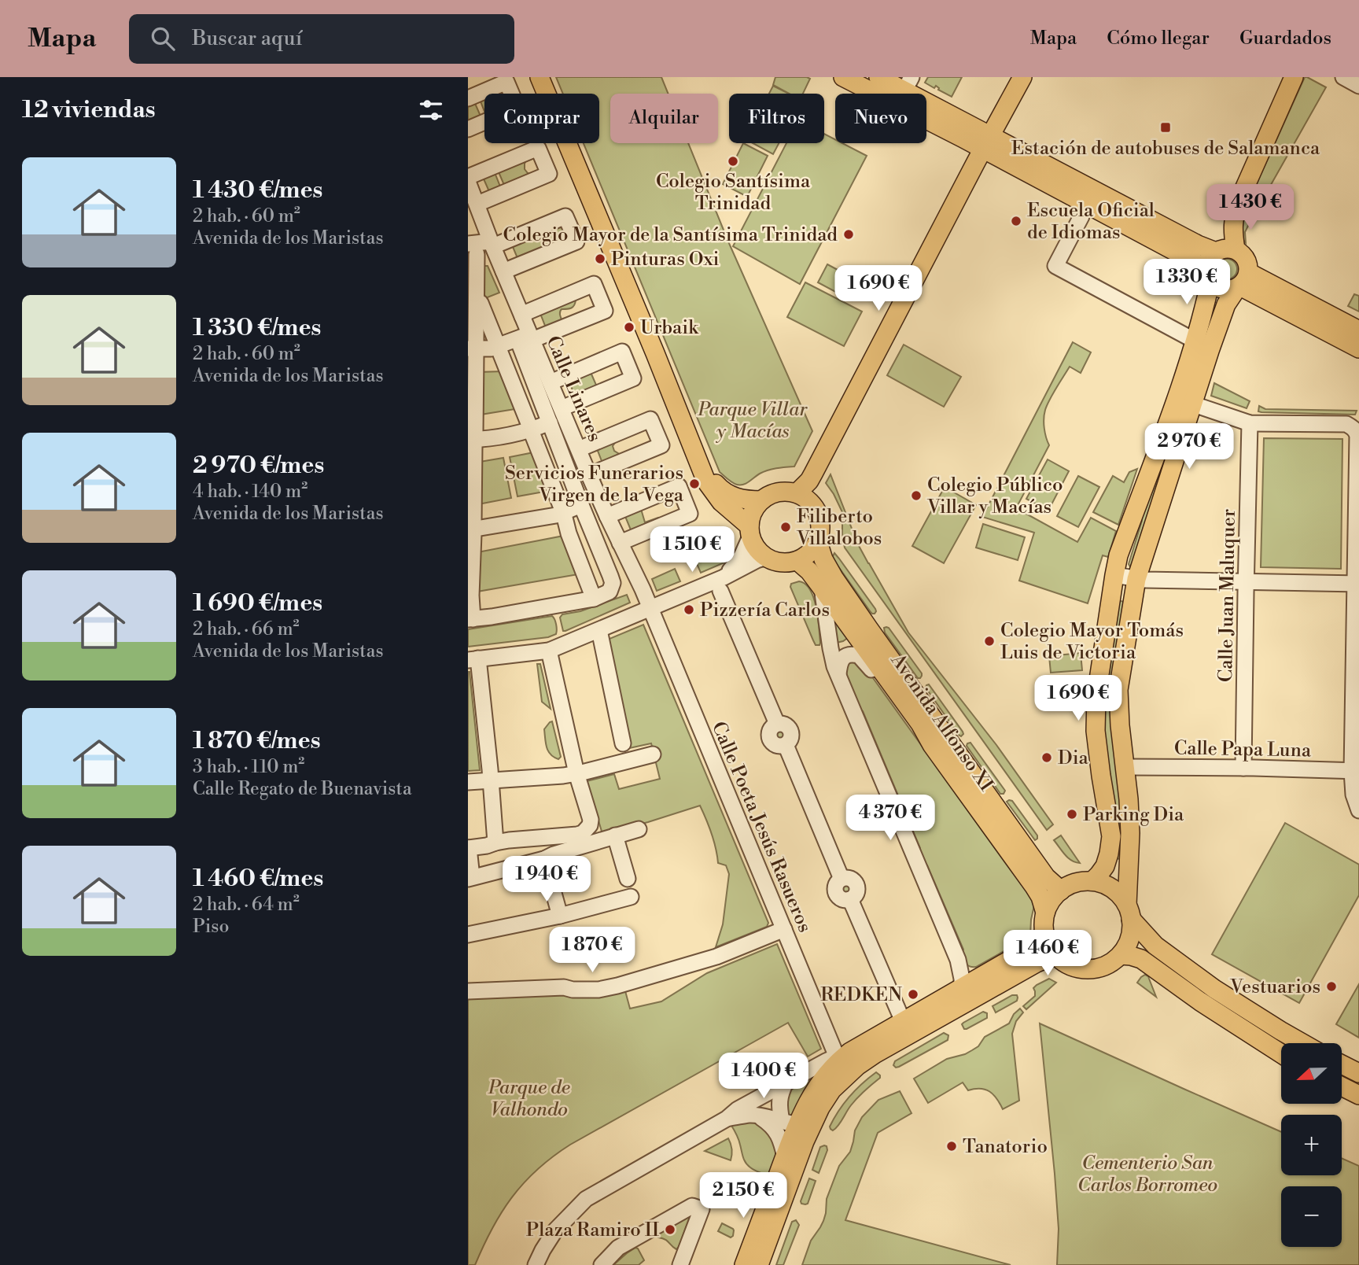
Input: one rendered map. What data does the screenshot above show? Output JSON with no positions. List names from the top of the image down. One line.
{"streets":{"main road":["Avenida Alfonso XI"],"street":["Calle Linares","Calle Juan Maluquer","Calle Papa Luna","Calle Poeta Jesús Rasueros"]},"crossings":[["Calle Linares","Calle Poeta Jesús Rasueros"],["Calle Juan Maluquer","Calle Papa Luna"]],"parks":["Parque Villar y Macías","Parque de Valhondo","Cementerio San Carlos Borromeo"],"places":{"transit":["Estación de autobuses de Salamanca"],"other":["Colegio Santísima Trinidad","Escuela Oficial de Idiomas","Colegio Mayor de la Santísima Trinidad","Pinturas Oxi","Urbaik","Servicios Funerarios Virgen de la Vega","Colegio Público Villar y Macías","Filiberto Villalobos","Pizzería Carlos","Colegio Mayor Tomás Luis de Victoria","Dia","Parking Dia","Vestuarios","REDKEN","Tanatorio","Plaza Ramiro II"]},"north":"left","page":{"header":"Mapa","search":"Buscar aquí","nav":["Mapa","Cómo llegar","Guardados"],"heading":"12 viviendas","chip":["Comprar","Alquilar","Filtros","Nuevo"],"list":[{"name":"1 430 €/mes","note":"2 hab. · 60 m² · Avenida de los Maristas"},{"name":"1 330 €/mes","note":"2 hab. · 60 m² · Avenida de los Maristas"},{"name":"2 970 €/mes","note":"4 hab. · 140 m² · Avenida de los Maristas"},{"name":"1 690 €/mes","note":"2 hab. · 66 m² · Avenida de los Maristas"},{"name":"1 870 €/mes","note":"3 hab. · 110 m² · Calle Regato de Buenavista"},{"name":"1 460 €/mes","note":"2 hab. · 64 m² · Piso"}],"price":["1 430 €","1 330 €","1 690 €","2 970 €","1 510 €","1 690 €","4 370 €","1 940 €","1 870 €","1 460 €","1 400 €","2 150 €"],"map_buttons":["+","−"]}}
